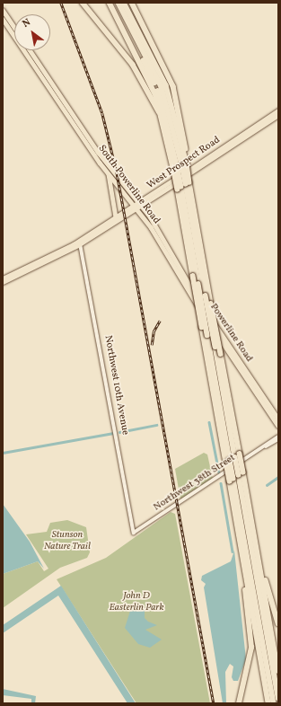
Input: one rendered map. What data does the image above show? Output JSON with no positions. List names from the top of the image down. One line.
{"streets":{"main road":["West Prospect Road","South Powerline Road","Powerline Road"],"street":["Northwest 10th Avenue","Northwest 38th Street"]},"crossings":[["West Prospect Road","South Powerline Road"],["West Prospect Road","Northwest 10th Avenue"],["South Powerline Road","Powerline Road"],["Northwest 10th Avenue","Northwest 38th Street"]],"parks":["Stunson Nature Trail","John D Easterlin Park"],"north":"top left"}
